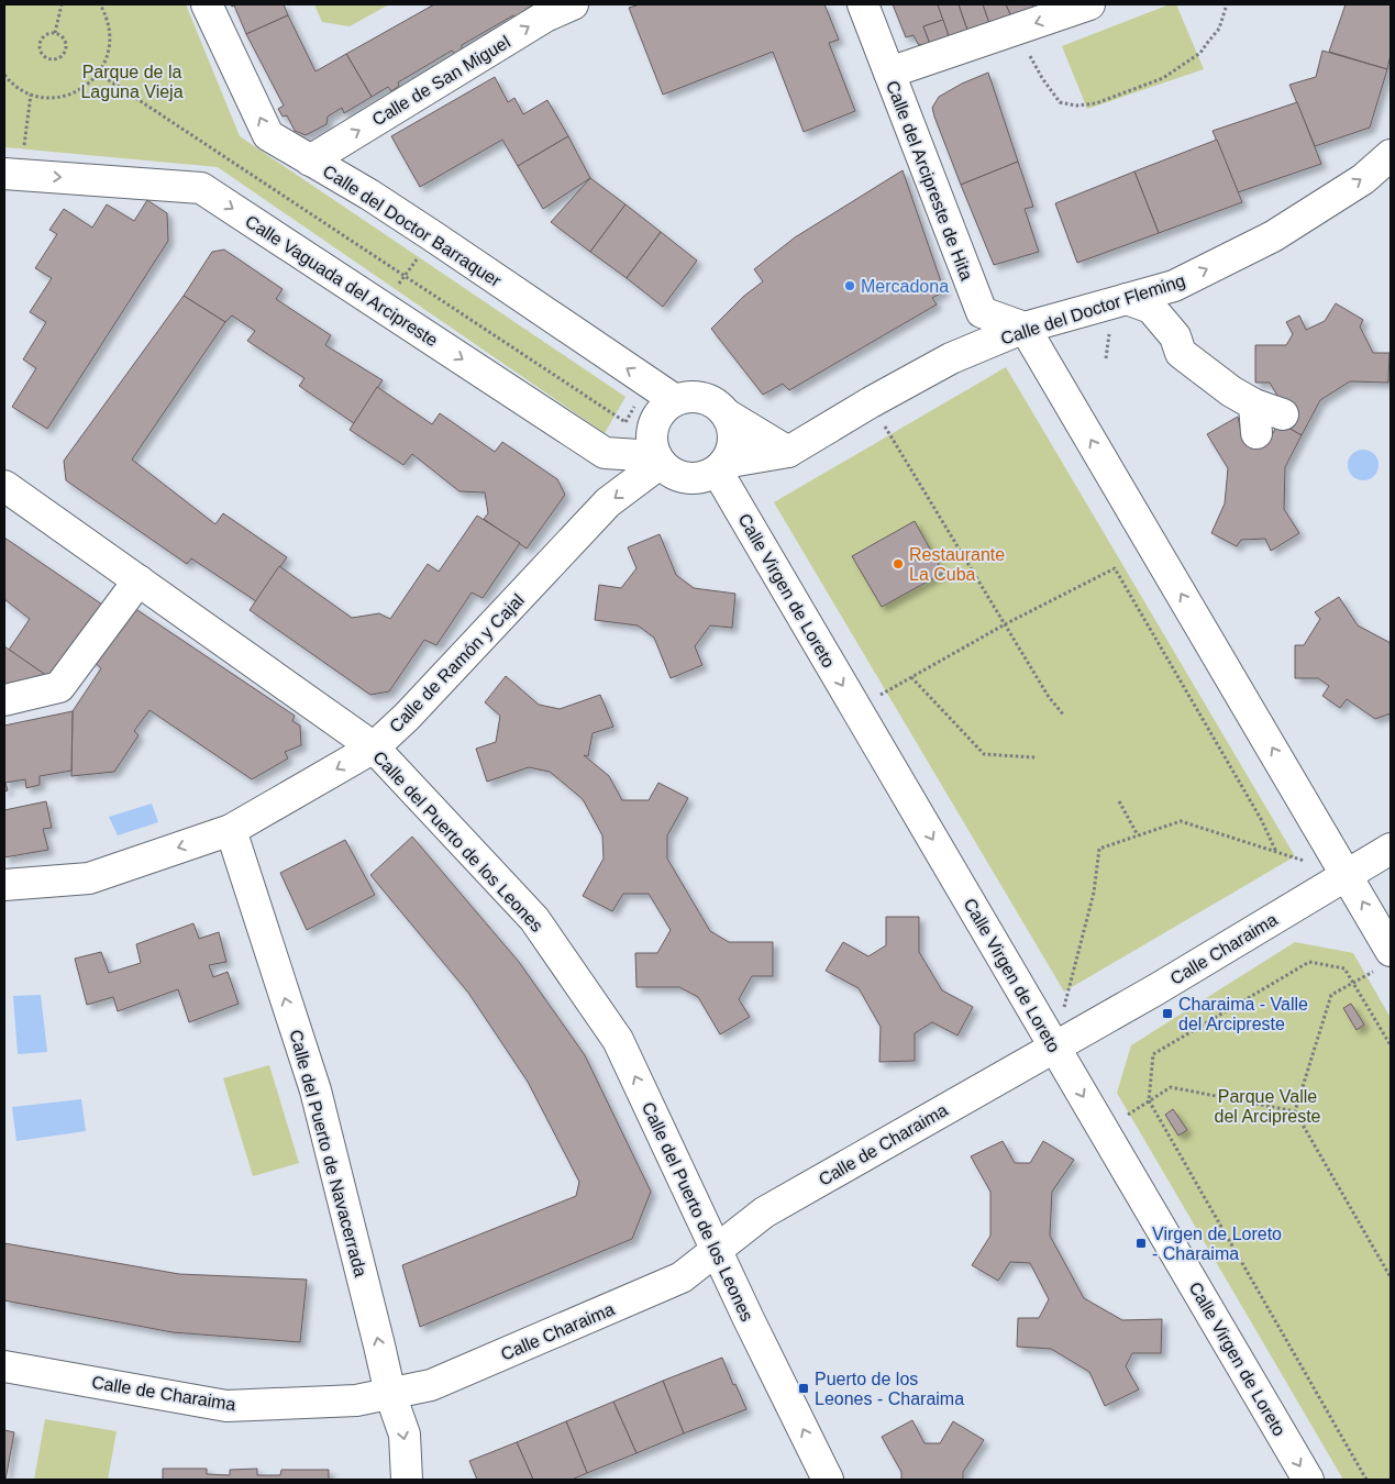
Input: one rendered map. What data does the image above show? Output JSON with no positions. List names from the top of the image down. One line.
{"streets":{"street":["Calle de San Miguel","Calle del Arcipreste de Hita","Calle del Doctor Barraquer","Calle Vaguada del Arcipreste","Calle del Doctor Fleming","Calle Virgen de Loreto","Calle de Ramón y Cajal","Calle del Puerto de los Leones","Calle Charaima","Calle de Charaima","Calle del Puerto de Navacerrada"]},"crossings":[["Calle de San Miguel","Calle del Doctor Barraquer"],["Calle del Arcipreste de Hita","Calle del Doctor Fleming"],["Calle del Doctor Barraquer","Calle Vaguada del Arcipreste"],["Calle del Doctor Barraquer","Calle del Doctor Fleming"],["Calle del Doctor Barraquer","Calle Virgen de Loreto"],["Calle del Doctor Barraquer","Calle de Ramón y Cajal"],["Calle Vaguada del Arcipreste","Calle del Doctor Fleming"],["Calle Vaguada del Arcipreste","Calle Virgen de Loreto"],["Calle Vaguada del Arcipreste","Calle de Ramón y Cajal"],["Calle del Doctor Fleming","Calle Virgen de Loreto"],["Calle del Doctor Fleming","Calle de Ramón y Cajal"],["Calle Virgen de Loreto","Calle de Ramón y Cajal"],["Calle Virgen de Loreto","Calle Charaima"],["Calle Virgen de Loreto","Calle de Charaima"],["Calle de Ramón y Cajal","Calle del Puerto de los Leones"],["Calle de Ramón y Cajal","Calle del Puerto de Navacerrada"],["Calle del Puerto de los Leones","Calle Charaima"],["Calle del Puerto de los Leones","Calle de Charaima"],["Calle Charaima","Calle de Charaima"],["Calle Charaima","Calle del Puerto de Navacerrada"],["Calle de Charaima","Calle del Puerto de Navacerrada"]],"one_way":["Calle de San Miguel","Calle del Doctor Barraquer","Calle Vaguada del Arcipreste","Calle del Doctor Fleming","Calle Virgen de Loreto","Calle de Ramón y Cajal","Calle del Puerto de los Leones"],"parks":["Parque de la Laguna Vieja","Parque Valle del Arcipreste"],"places":{"other":["Mercadona","Restaurante La Cuba"],"transit":["Charaima - Valle del Arcipreste","Virgen de Loreto - Charaima","Puerto de los Leones - Charaima"]}}
